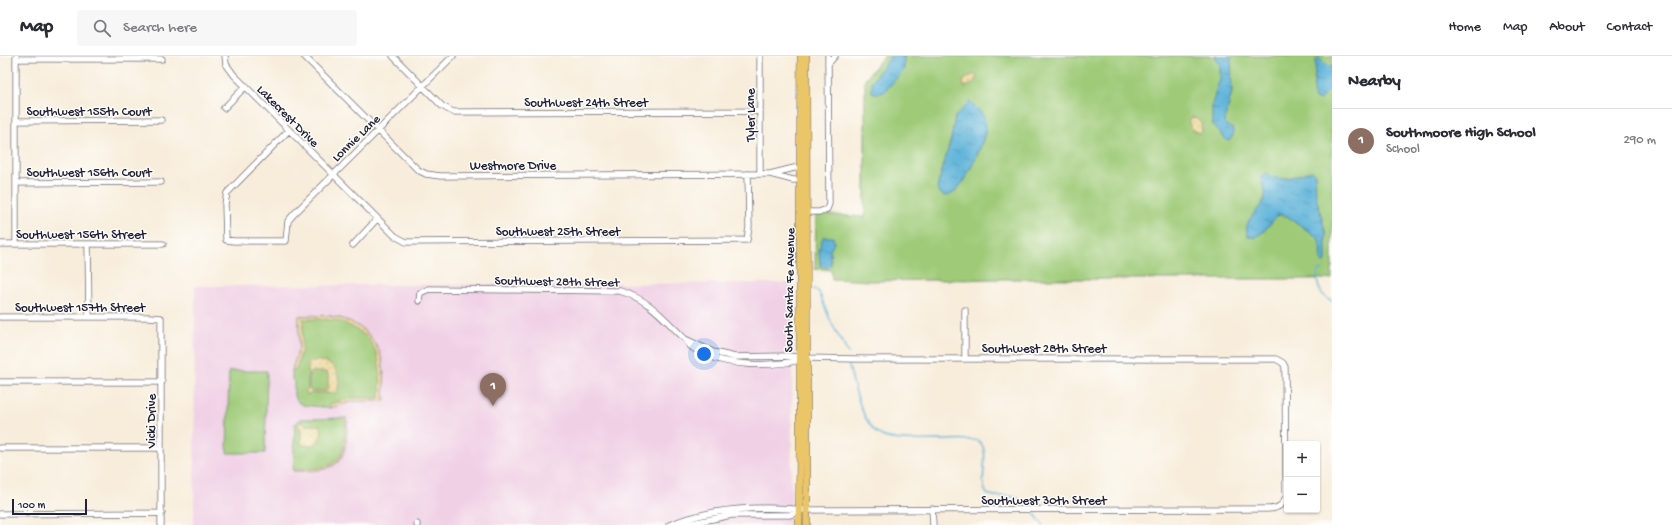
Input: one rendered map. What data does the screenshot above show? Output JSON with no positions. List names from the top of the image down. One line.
{"streets":{"main road":["South Santa Fe Avenue"],"street":["Southwest 24th Street","Southwest 155th Court","Lakecrest Drive","Tyler Lane","Lonnie Lane","Westmore Drive","Southwest 156th Court","Southwest 25th Street","Southwest 156th Street","Southwest 28th Street","Southwest 157th Street","Vicki Drive","Southwest 30th Street"]},"crossings":[["Southwest 24th Street","Tyler Lane"],["Southwest 24th Street","Lonnie Lane"],["Lakecrest Drive","Lonnie Lane"],["Lakecrest Drive","Southwest 25th Street"],["Tyler Lane","Westmore Drive"],["Lonnie Lane","Westmore Drive"],["Westmore Drive","Southwest 25th Street"],["Westmore Drive","South Santa Fe Avenue"],["Southwest 28th Street","South Santa Fe Avenue"],["Southwest 28th Street","Southwest 30th Street"],["South Santa Fe Avenue","Southwest 30th Street"],["Southwest 157th Street","Vicki Drive"]],"scale_bar":"100 m","page":{"header":"Map","search":"Search here","nav":["Home","Map","About","Contact"],"heading":"Nearby","list":[{"mark":"1","name":"Southmoore High School","note":"School","value":"290 m"}],"pins":"1","map_buttons":["+","−"],"scale":"100 m"}}
